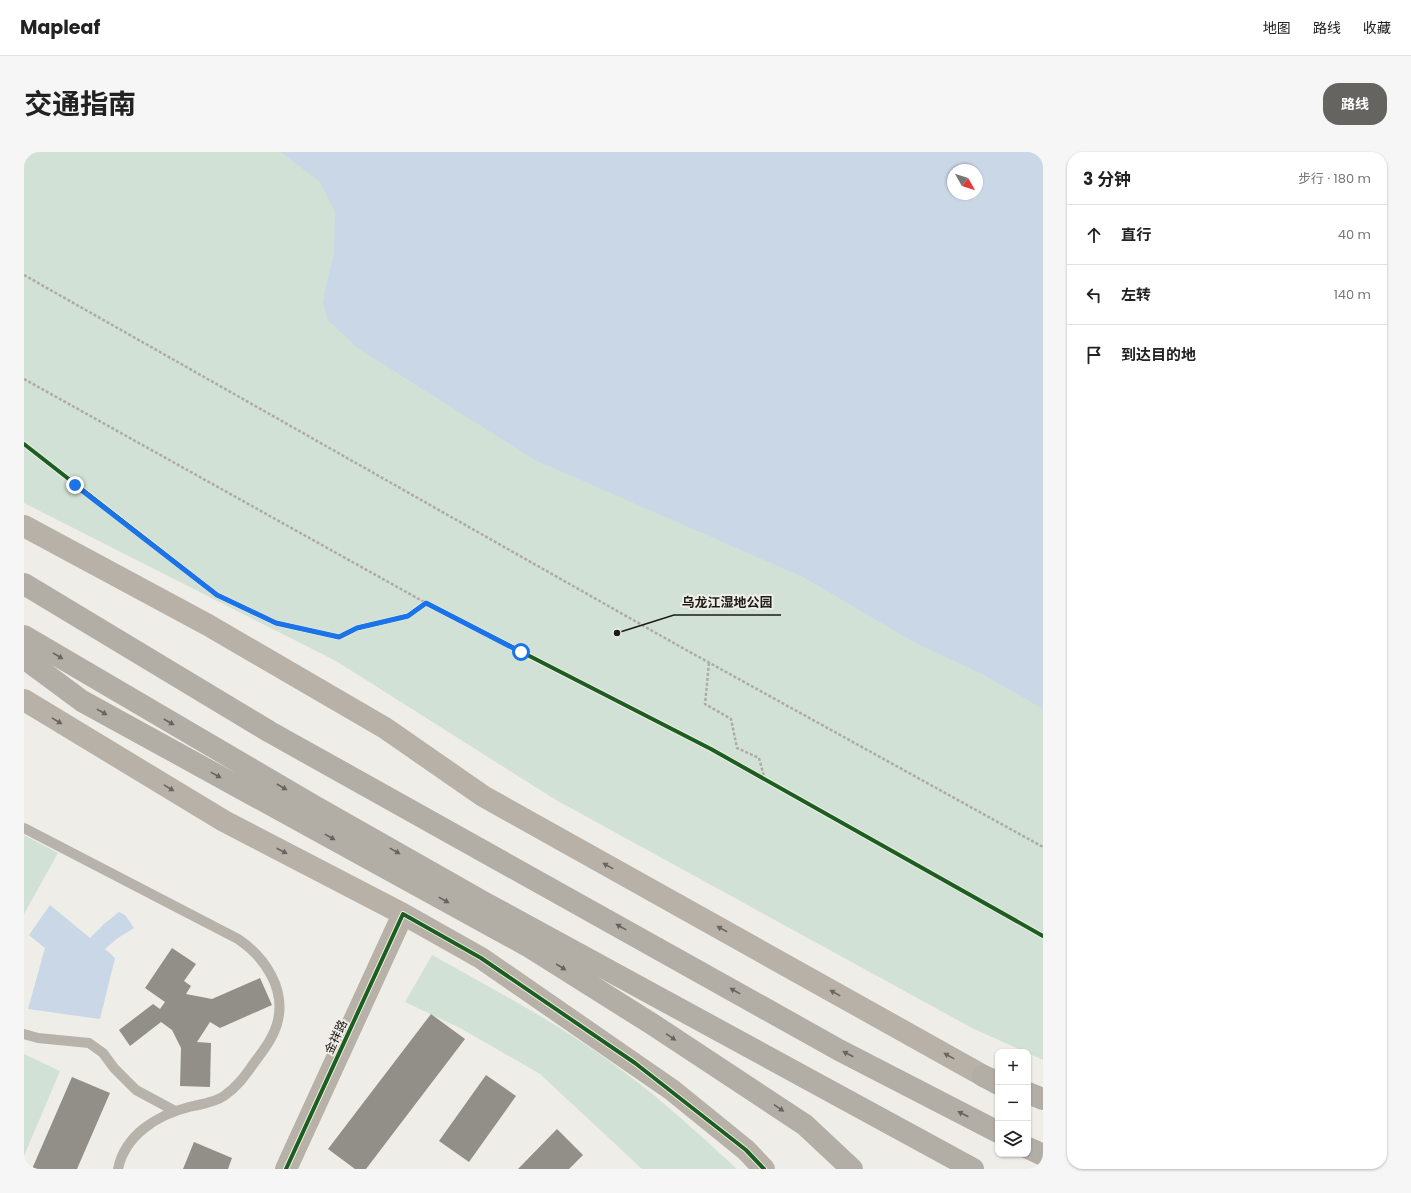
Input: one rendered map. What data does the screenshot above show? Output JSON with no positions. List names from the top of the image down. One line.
{"streets":{"main road":["金祥路"]},"places":["乌龙江湿地公园"],"north":"bottom right","page":{"header":"Mapleaf","nav":["地图","路线","收藏"],"title":"交通指南","buttons":"路线","heading":["3 分钟","步行 · 180 m"],"list":[["直行","40 m"],["左转","140 m"],"到达目的地"],"map_buttons":["+","−"]}}
